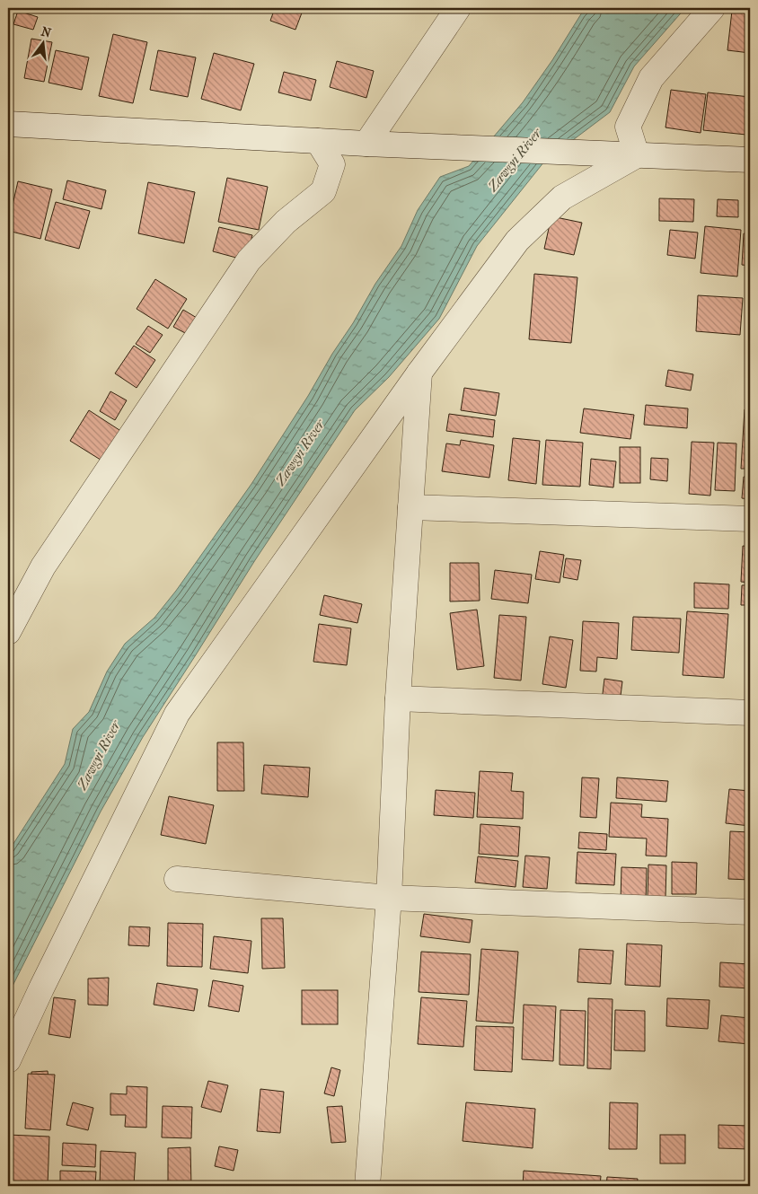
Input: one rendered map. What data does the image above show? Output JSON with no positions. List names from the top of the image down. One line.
{"water":["Zawgyi River"],"north":"top"}
